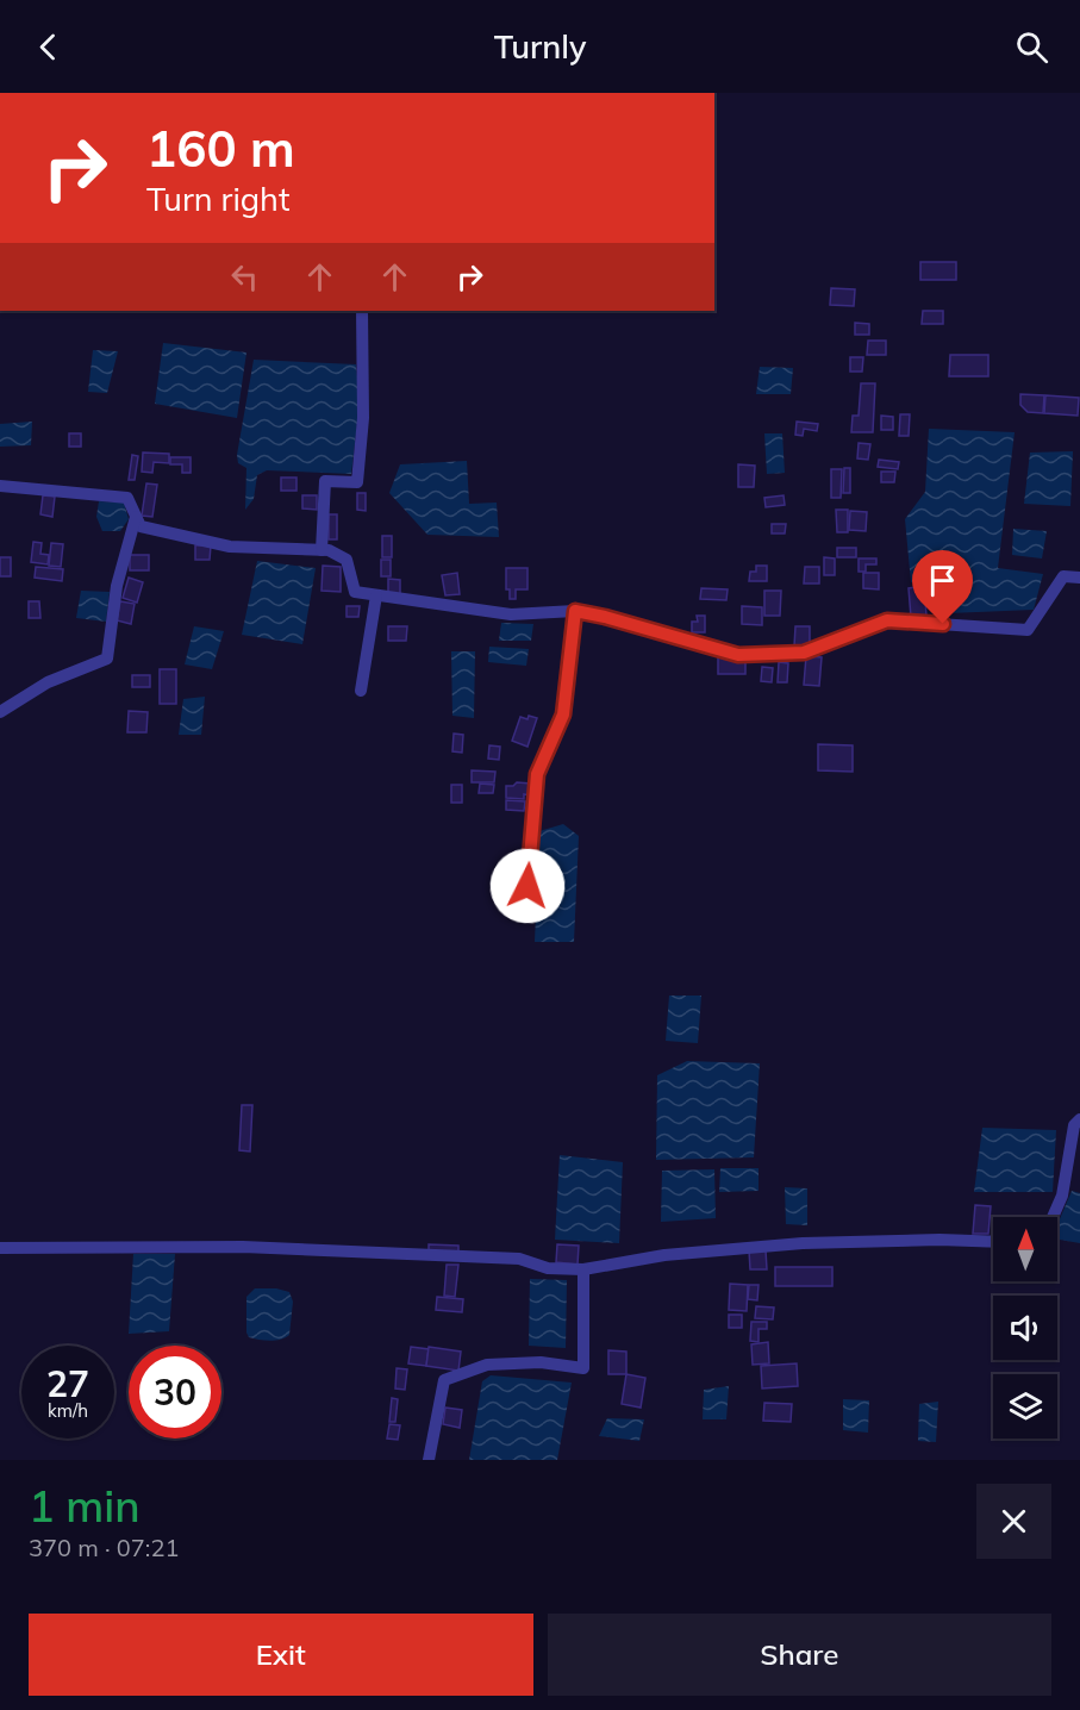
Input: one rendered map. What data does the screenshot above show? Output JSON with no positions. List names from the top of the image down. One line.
{"north":"top","page":{"header":"Turnly","turn":["160 m","Turn right"],"speed":"27 km/h","limit":"30","heading":["1 min","370 m · 07:21"],"buttons":["Exit","Share"]}}
